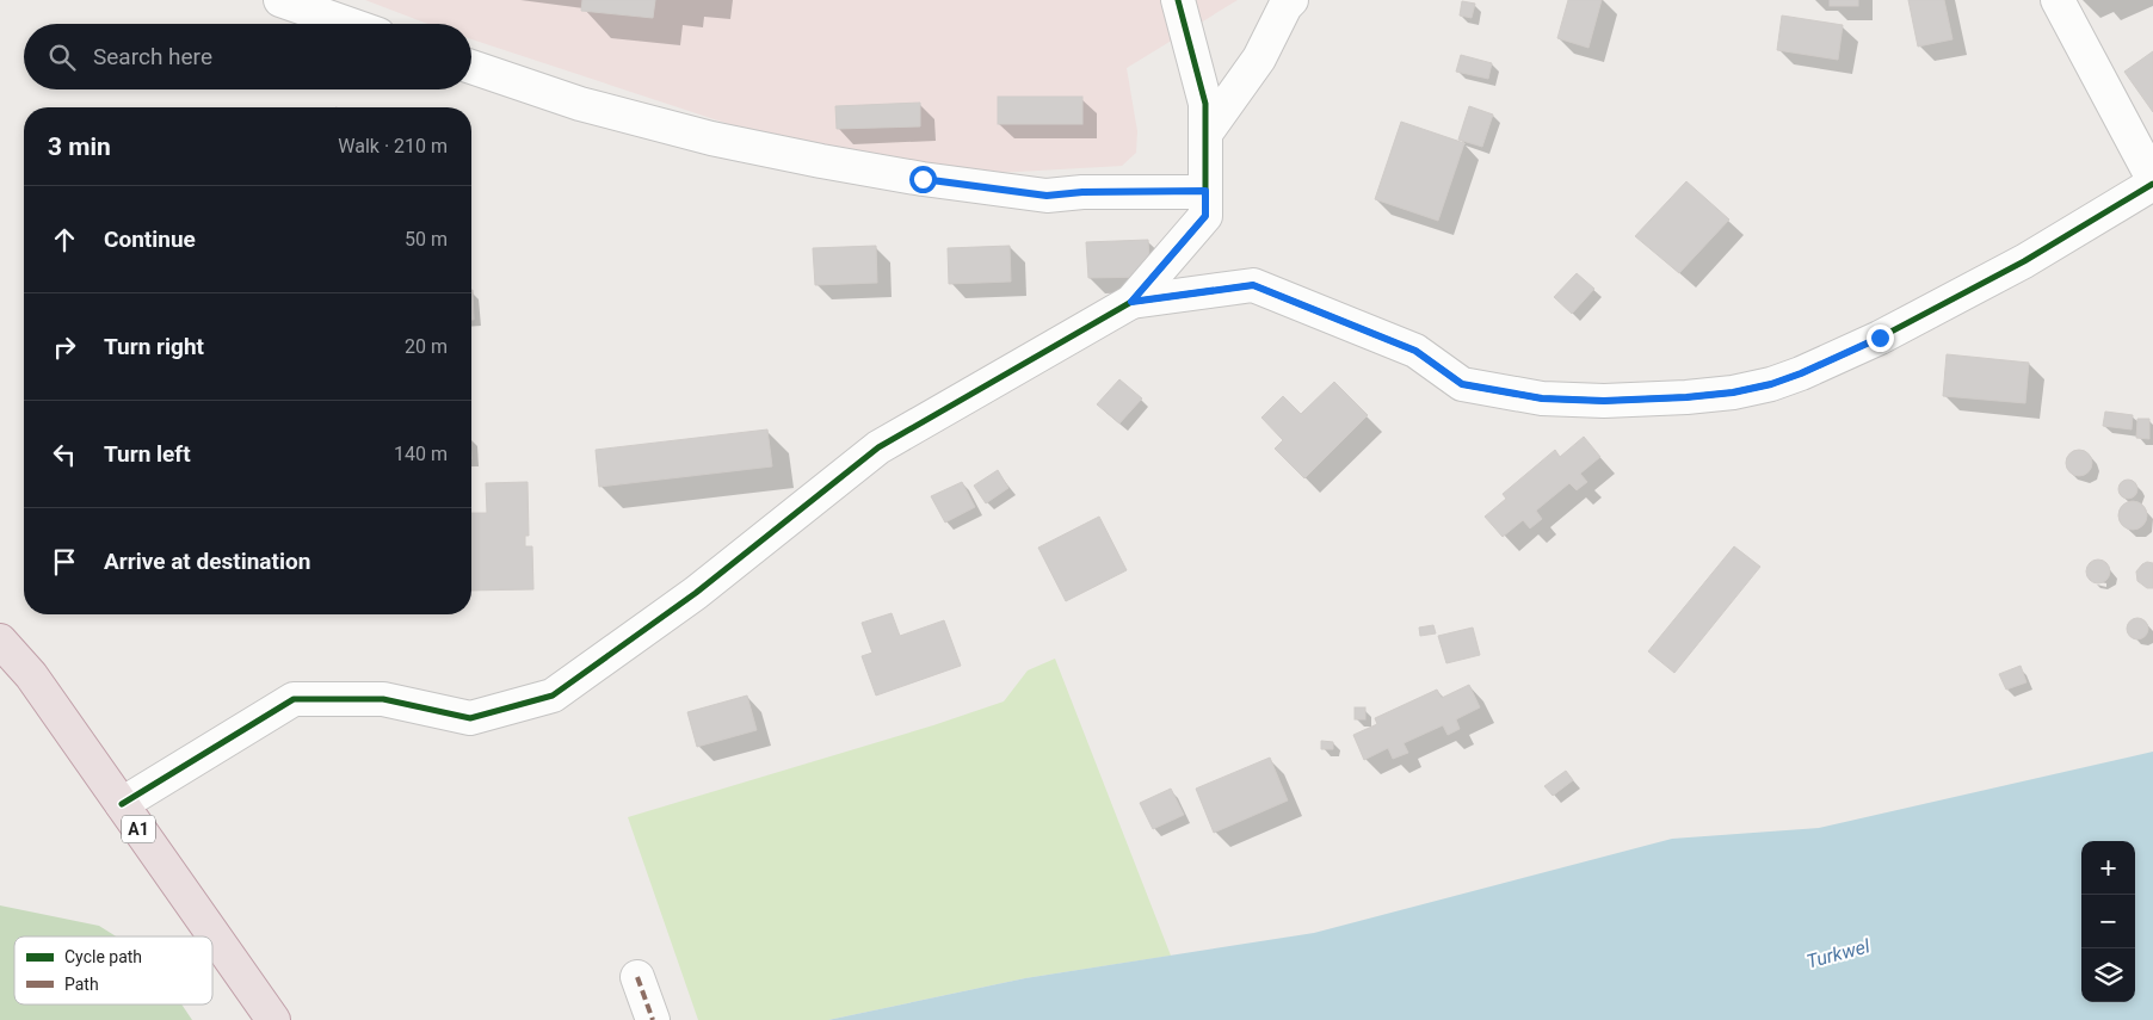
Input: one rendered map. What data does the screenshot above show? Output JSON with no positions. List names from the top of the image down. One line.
{"streets":{"highway":["A1"]},"water":["Turkwel"],"legend":["Cycle path","Path"],"page":{"search":"Search here","heading":["3 min","Walk · 210 m"],"list":[["Continue","50 m"],["Turn right","20 m"],["Turn left","140 m"],"Arrive at destination"],"map_buttons":["+","−"]}}
